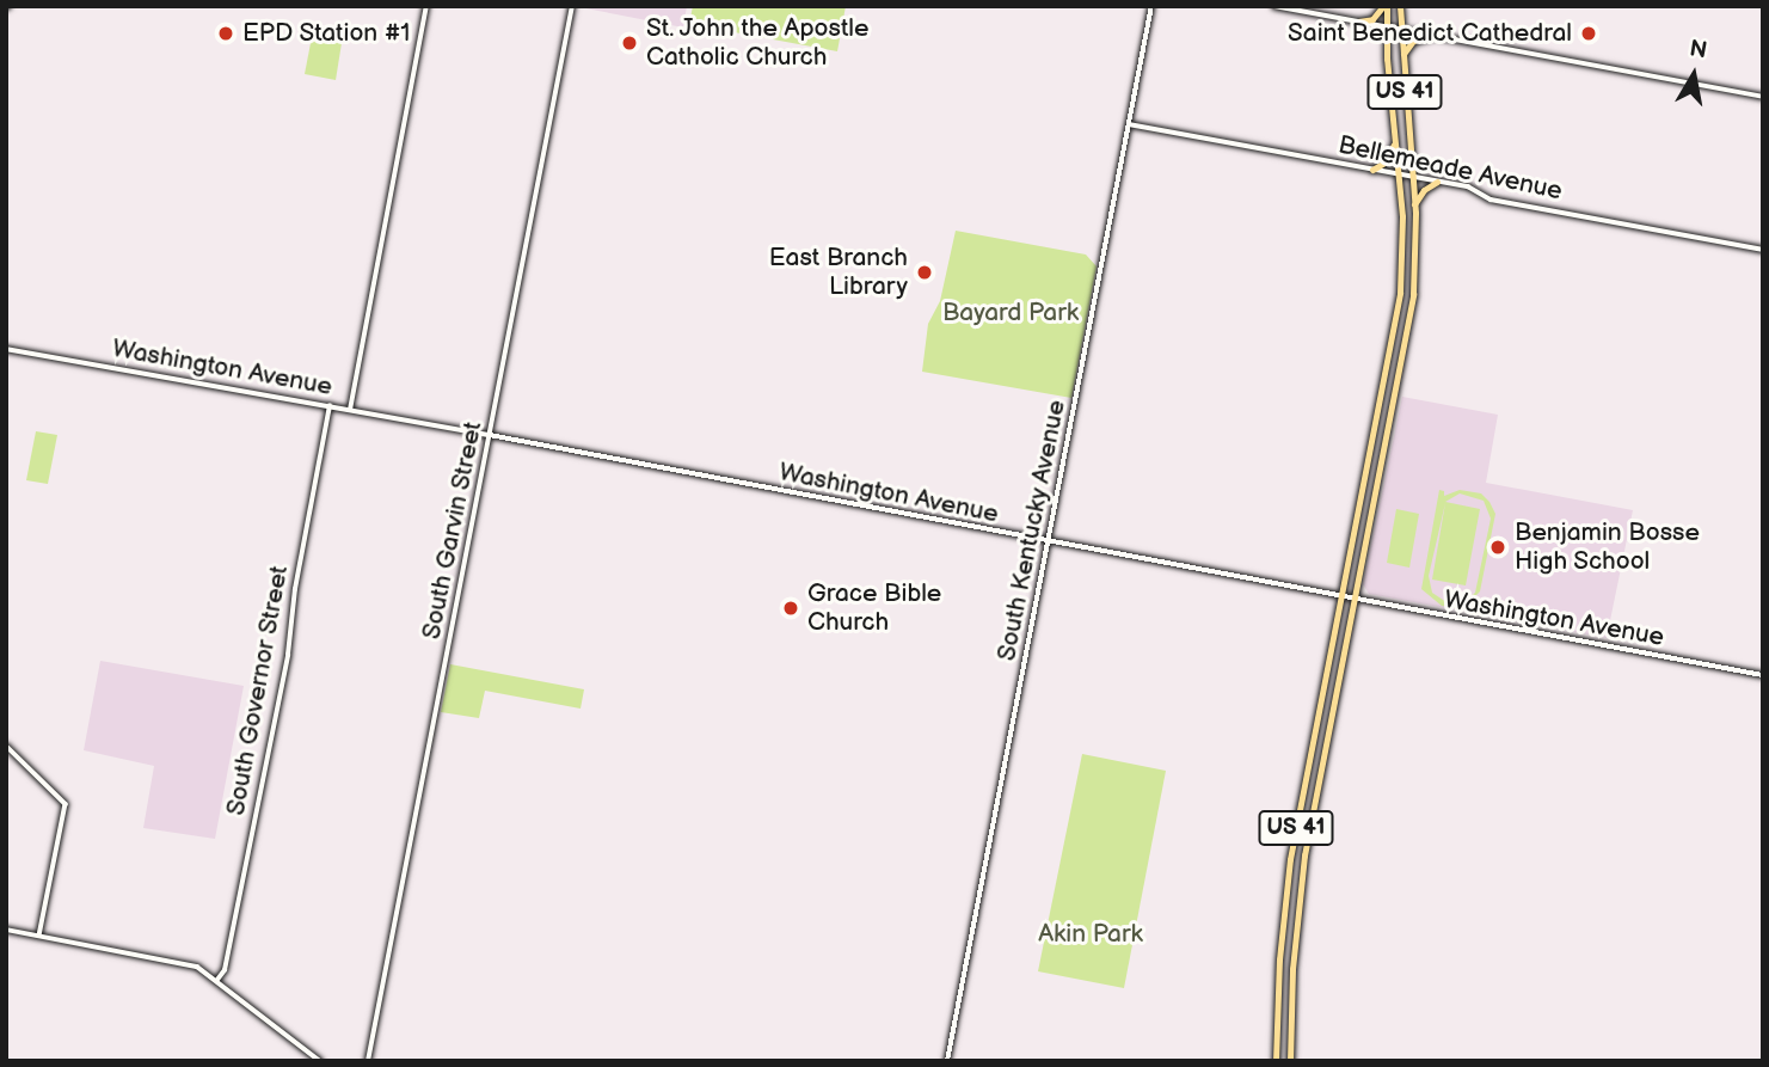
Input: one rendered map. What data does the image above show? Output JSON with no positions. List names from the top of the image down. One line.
{"streets":{"highway":["US 41"],"street":["Bellemeade Avenue","Washington Avenue","South Garvin Street","South Kentucky Avenue","South Governor Street"]},"crossings":[["US 41","Bellemeade Avenue"],["US 41","Washington Avenue"],["Bellemeade Avenue","South Kentucky Avenue"],["Washington Avenue","South Garvin Street"],["Washington Avenue","South Kentucky Avenue"],["Washington Avenue","South Governor Street"]],"parks":["Bayard Park","Akin Park"],"places":["EPD Station #1","Saint Benedict Cathedral","St. John the Apostle Catholic Church","East Branch Library","Benjamin Bosse High School","Grace Bible Church"],"north":"top"}
